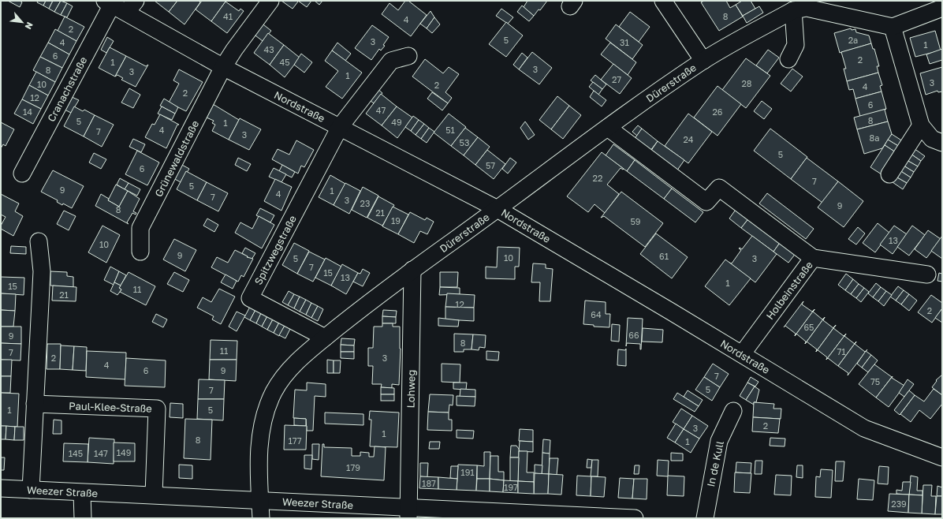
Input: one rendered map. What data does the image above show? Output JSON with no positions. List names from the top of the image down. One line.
{"streets":{"street":["Dürerstraße","Cranachstraße","Nordstraße","Grünewaldstraße","Spitzwegstraße","Holbeinstraße","Lohweg","Paul-Klee-Straße","In de Kull","Weezer Straße"]},"crossings":[["Dürerstraße","Nordstraße"],["Dürerstraße","Spitzwegstraße"],["Dürerstraße","Lohweg"],["Dürerstraße","Weezer Straße"],["Cranachstraße","Nordstraße"],["Nordstraße","Grünewaldstraße"],["Nordstraße","Spitzwegstraße"],["Nordstraße","Holbeinstraße"],["Lohweg","Weezer Straße"],["Paul-Klee-Straße","Weezer Straße"]],"house_numbers":["41","8","4","2","5","2a","3","4","31","1","43","6","2","1","45","3","8","3","1","27","3","28","10","2","4","2","12","6","47","14","26","8","5","49","1","4","51","7","3","8a","24","53","5","57","6","22","7","5","9","1","4","7","3","23","9","8","21","19","59","13","10","9","61","10","5","3","7","15","13","1","15","11","21","12","2","64","65","66","9","8","11","71","7","2","3","4","6","9","7","75","5","7","1","5","2","3","1","8","177","1","149","145","147","179","191","187","197","239"],"north":"bottom right"}
